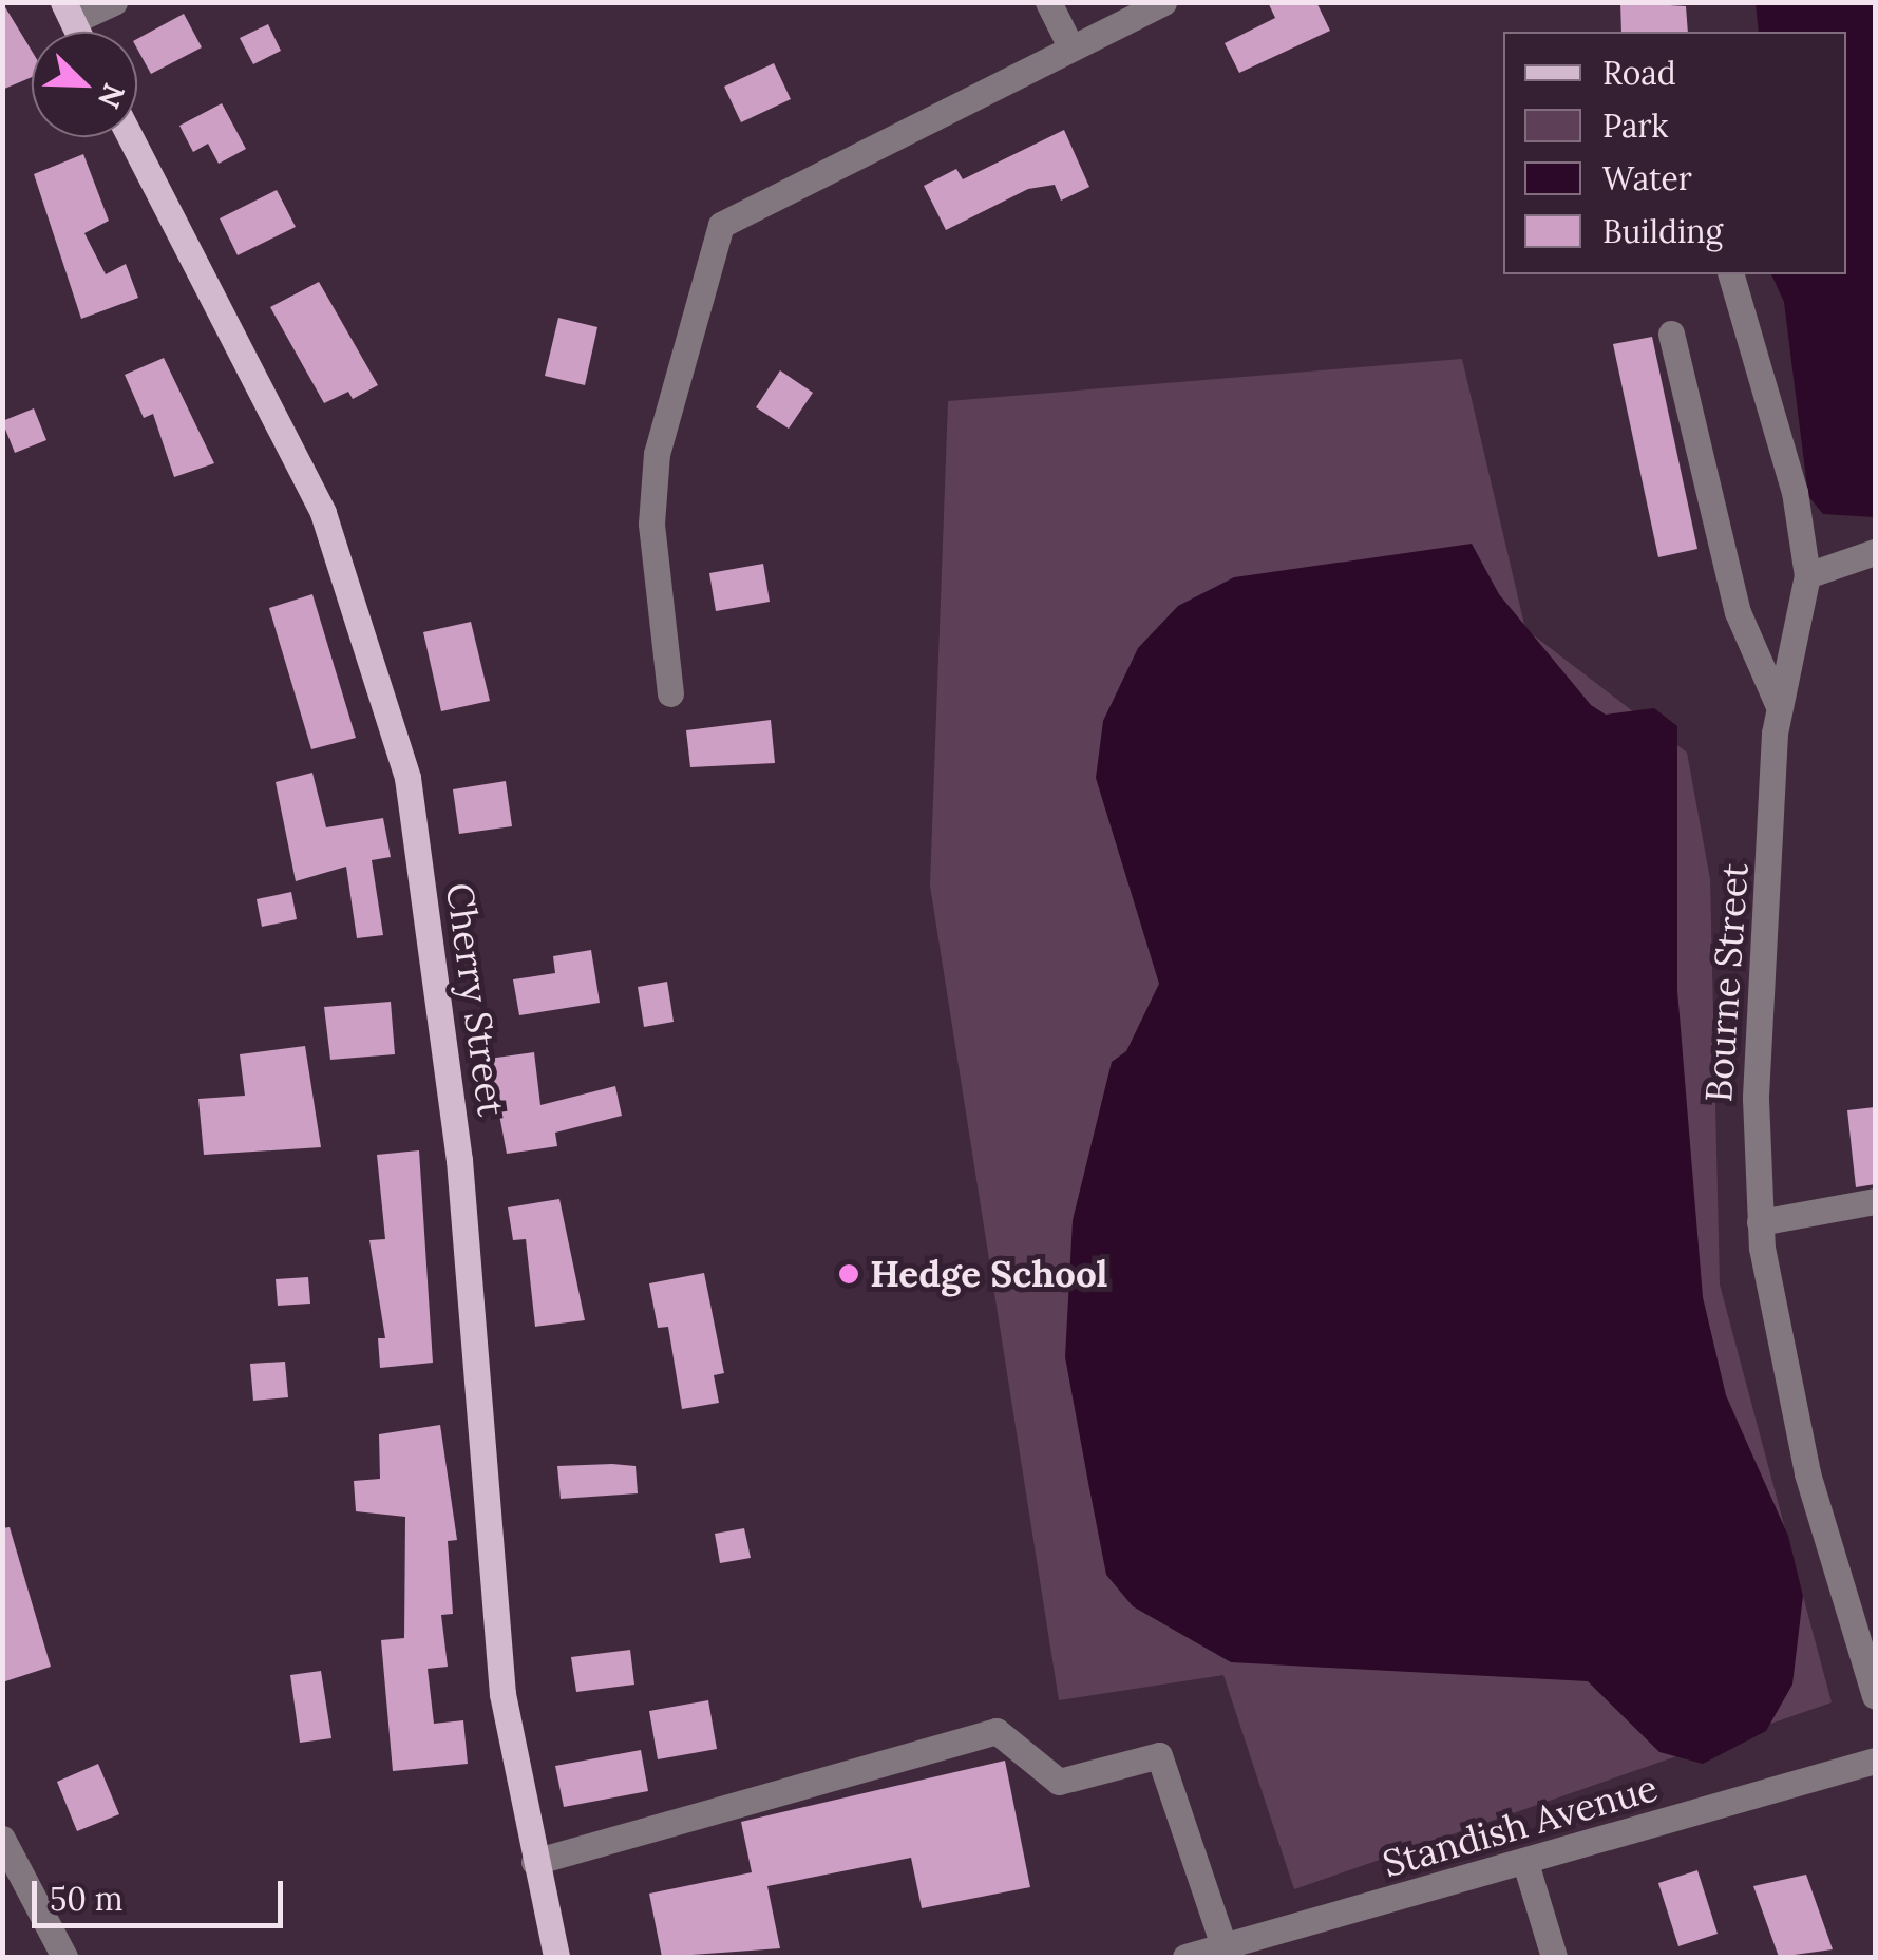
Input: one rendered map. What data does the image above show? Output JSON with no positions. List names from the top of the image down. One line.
{"streets":{"main road":["Cherry Street"],"street":["Bourne Street","Standish Avenue"]},"places":["Hedge School"],"legend":["Road","Park","Water","Building"],"scale_bar":"50 m","north":"bottom right"}
